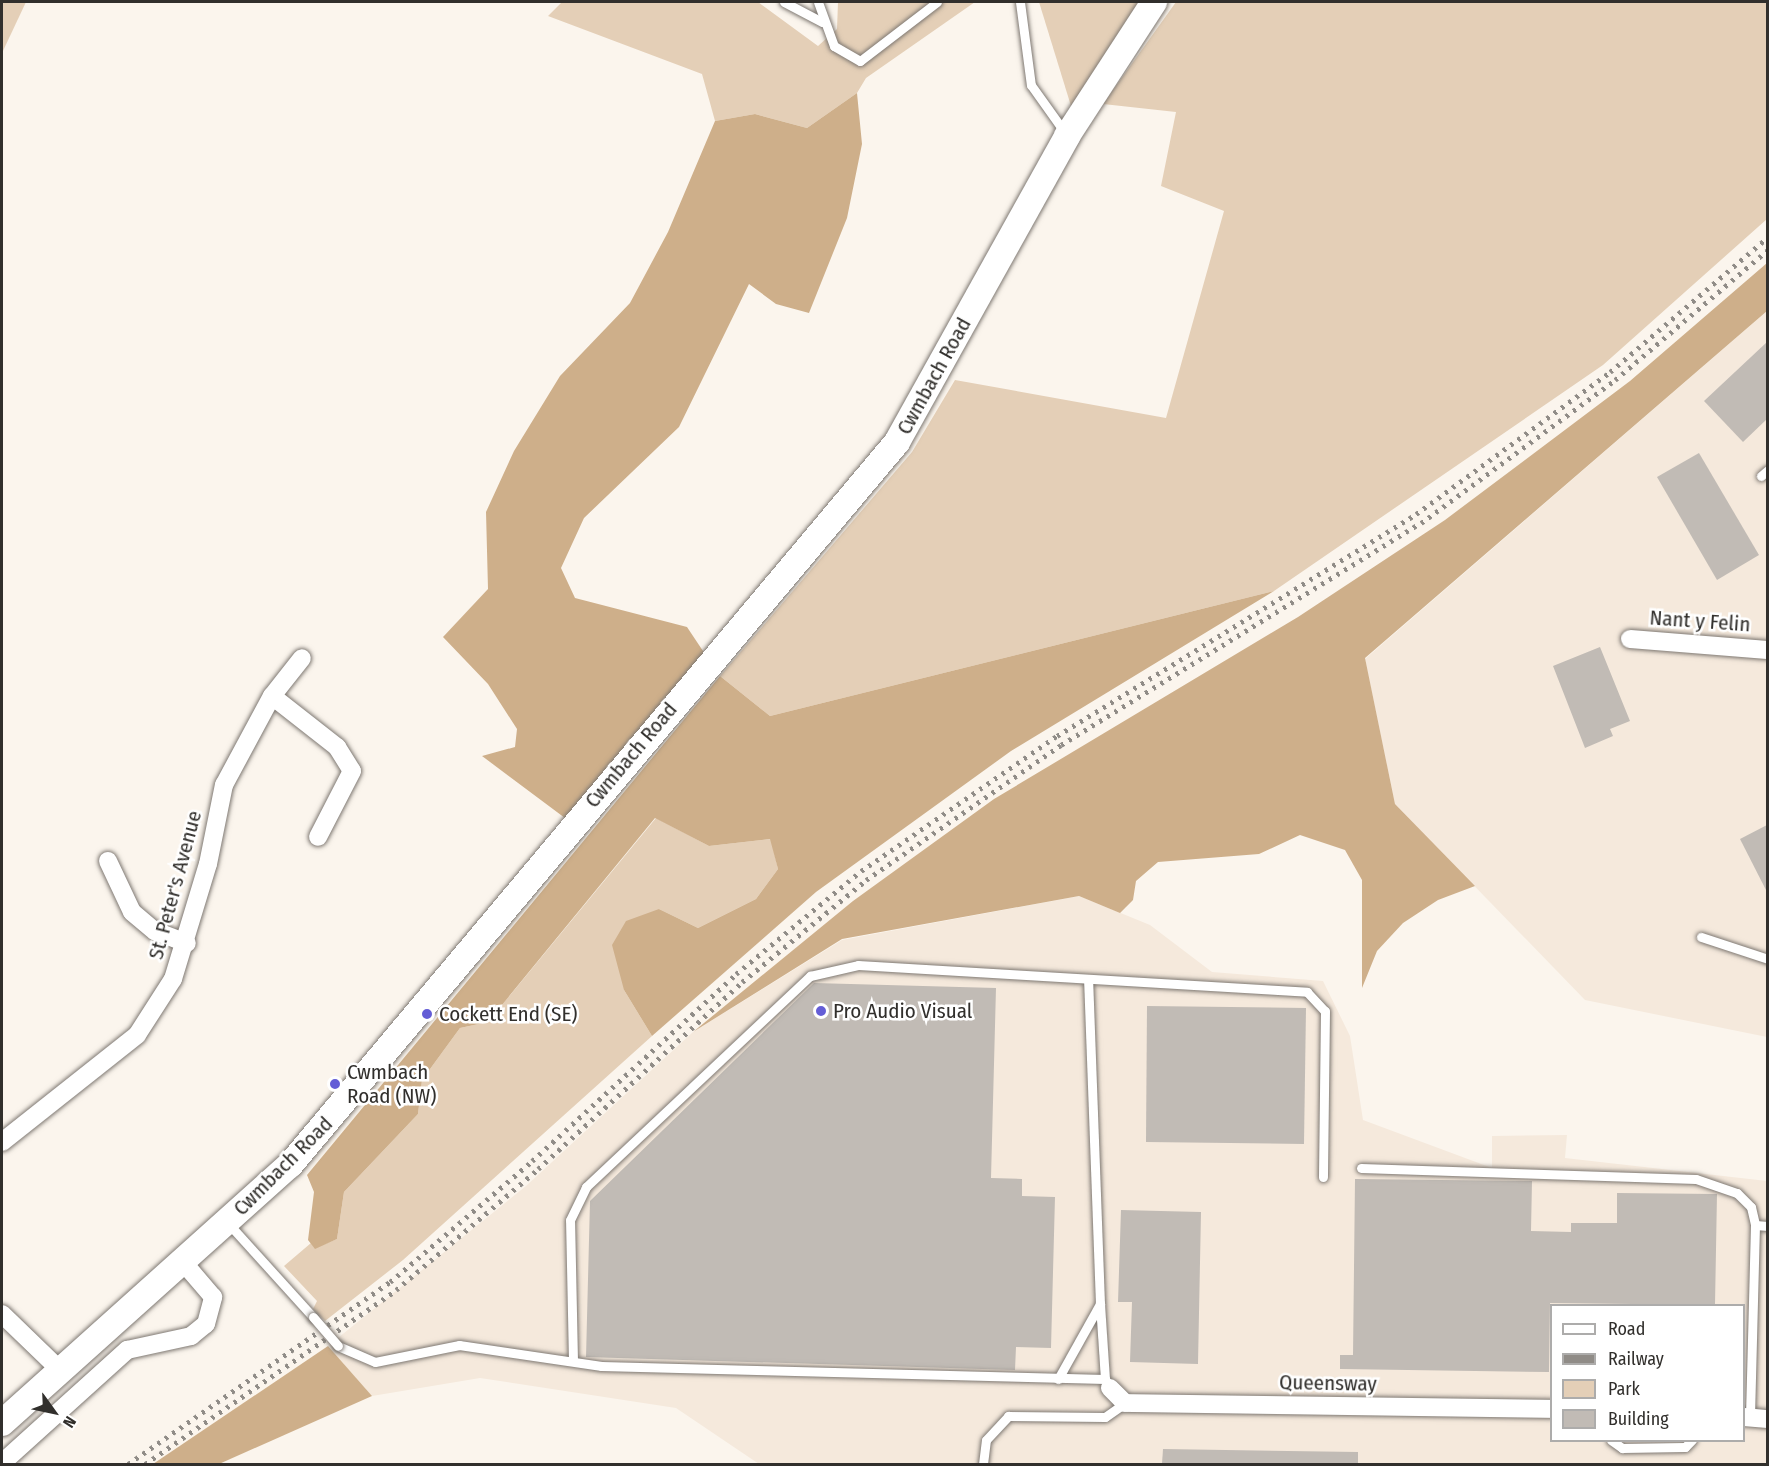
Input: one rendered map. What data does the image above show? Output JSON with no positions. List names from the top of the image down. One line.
{"streets":{"main road":["Cwmbach Road"],"street":["Nant y Felin","St. Peter's Avenue","Queensway"]},"places":["Pro Audio Visual","Cockett End (SE)","Cwmbach Road (NW)"],"legend":["Road","Railway","Park","Building"],"north":"bottom right"}
